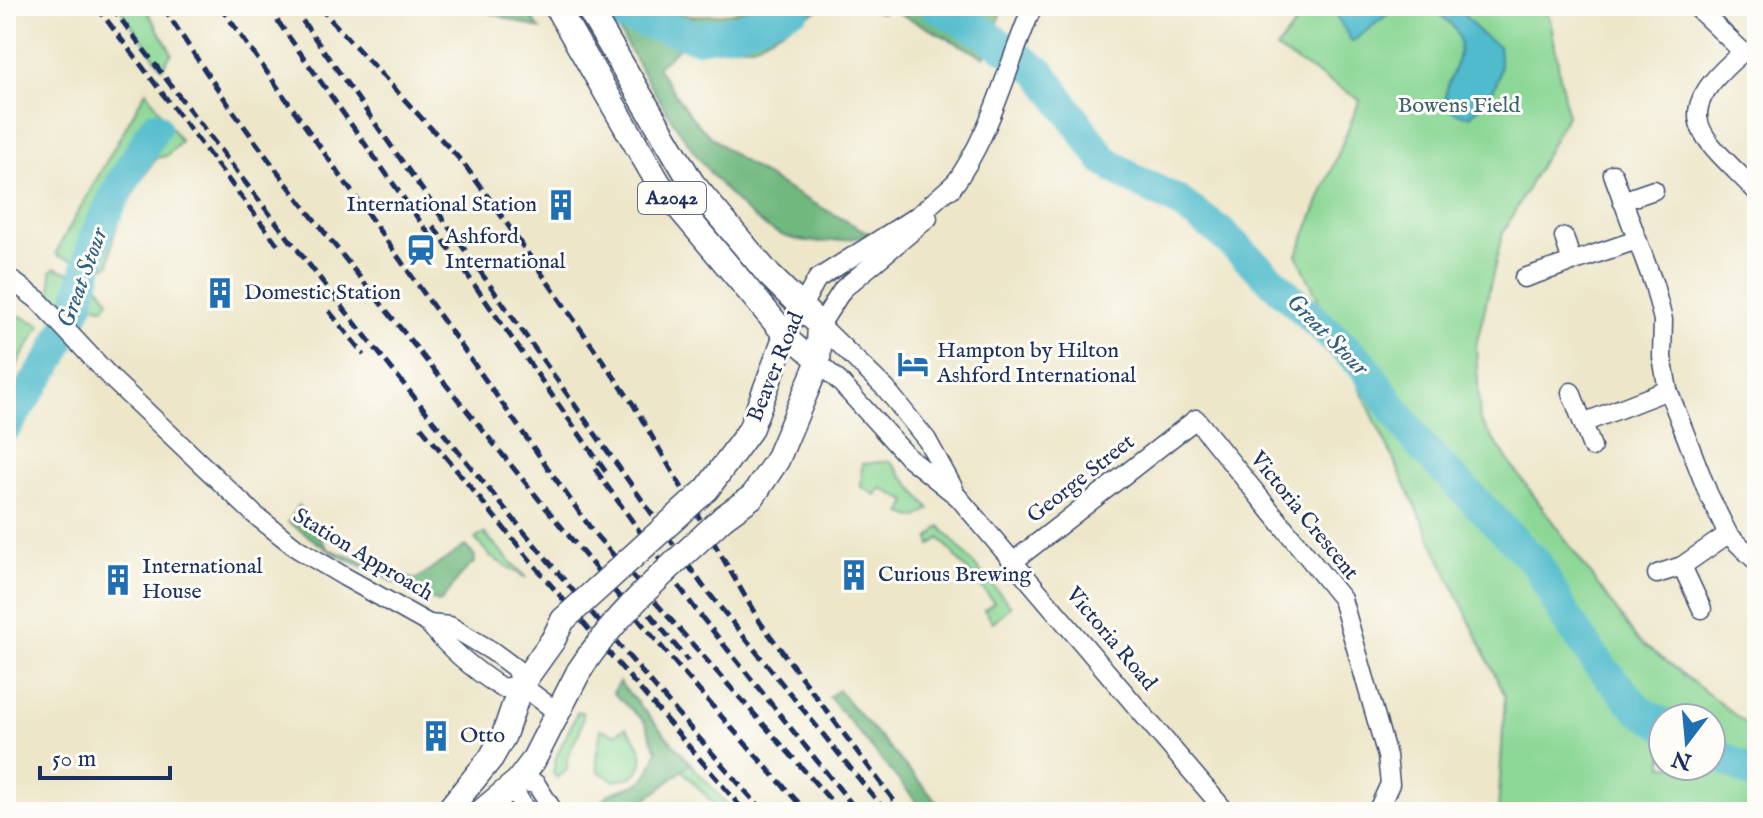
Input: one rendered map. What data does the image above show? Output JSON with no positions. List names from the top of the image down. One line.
{"streets":{"main road":["A2042","Beaver Road"],"street":["George Street","Victoria Crescent","Station Approach","Victoria Road"]},"crossings":[["A2042","Beaver Road"],["A2042","Victoria Road"],["Beaver Road","Station Approach"],["Beaver Road","Victoria Road"],["George Street","Victoria Crescent"],["George Street","Victoria Road"]],"water":["Great Stour"],"parks":["Bowens Field"],"places":{"building":["International Station","Domestic Station","Curious Brewing","International House","Otto"],"station":["Ashford International"],"hotel":["Hampton by Hilton Ashford International"]},"scale_bar":"50 m","north":"bottom"}
